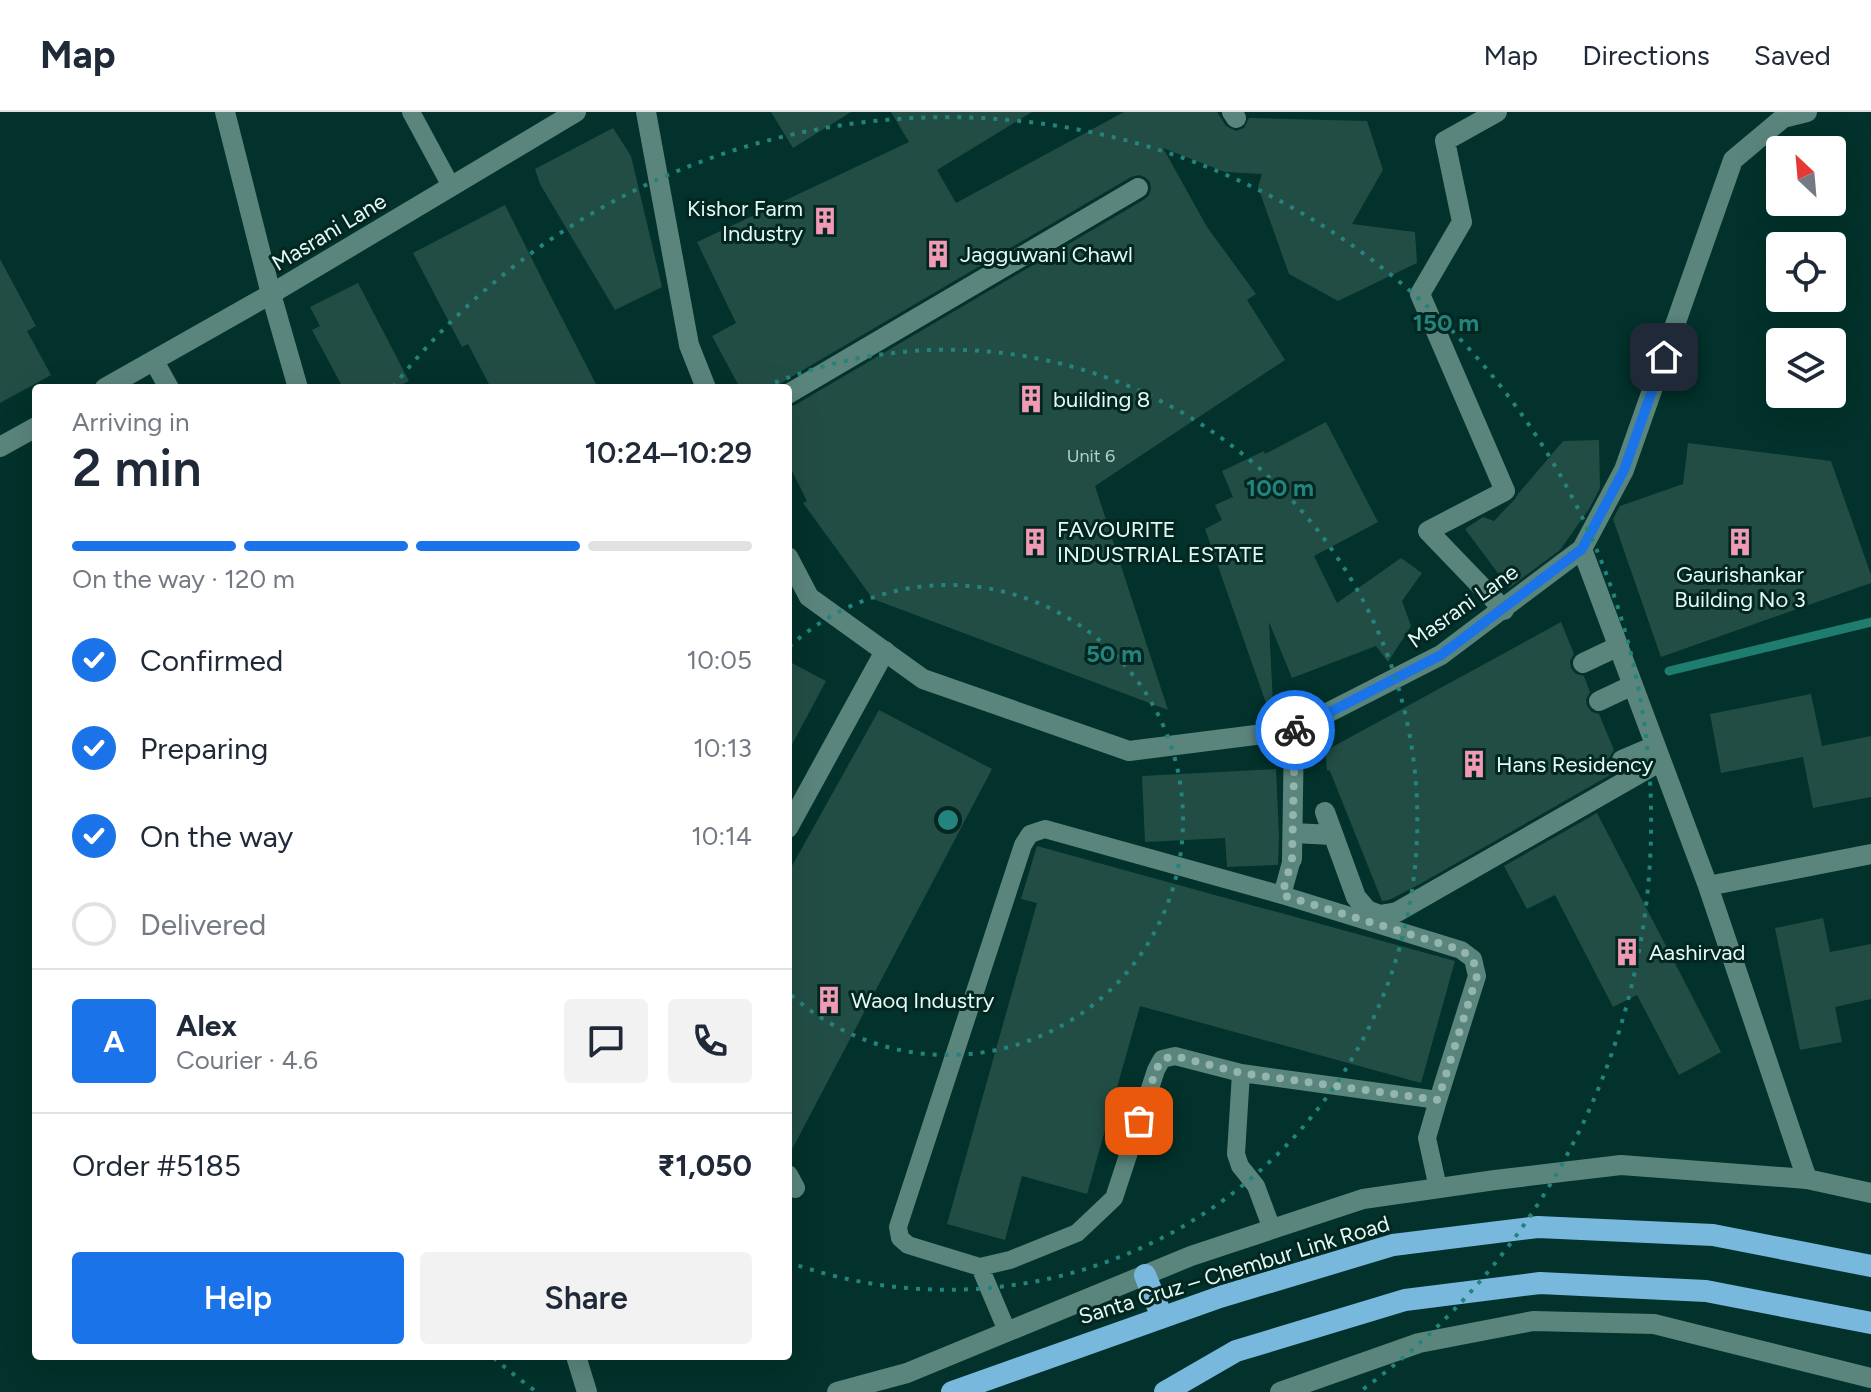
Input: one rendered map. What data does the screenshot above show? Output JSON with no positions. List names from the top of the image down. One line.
{"streets":{"highway":["Santa Cruz – Chembur Link Road"],"street":["Masrani Lane"]},"places":{"building":["Kishor Farm Industry","Jagguwani Chawl","building 8","FAVOURITE INDUSTRIAL ESTATE","Gaurishankar Building No 3","Hans Residency","Aashirvad","Waoq Industry"]},"house_numbers":["Unit 6"],"north":"top left","page":{"header":"Map","nav":["Map","Directions","Saved"],"heading":["2 min","Arriving in","10:24–10:29"],"panel":["Alex","Courier · 4.6","Order #5185","₹1,050"],"bar":"On the way · 120 m","list":[["Confirmed","10:05"],["Preparing","10:13"],["On the way","10:14"],"Delivered"],"round":"A","buttons":["Help","Share"]},"rings":["150 m","100 m","50 m"]}
